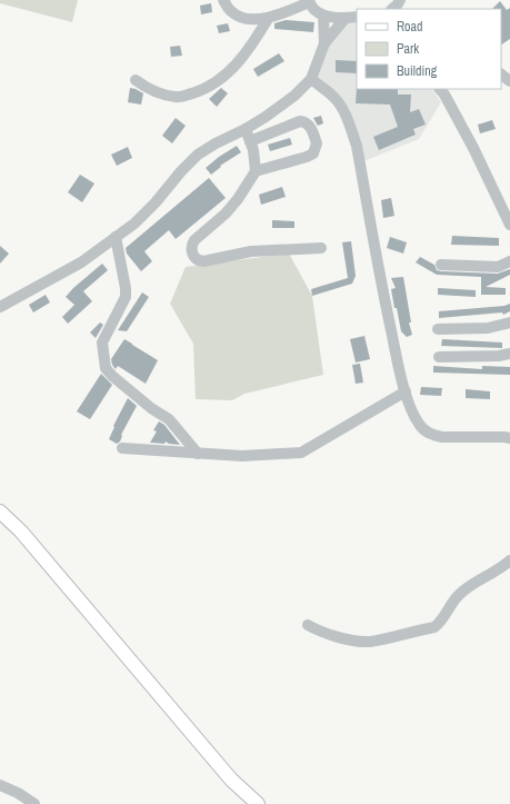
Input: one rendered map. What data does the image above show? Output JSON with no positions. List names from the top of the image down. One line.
{"legend":["Road","Park","Building"]}
